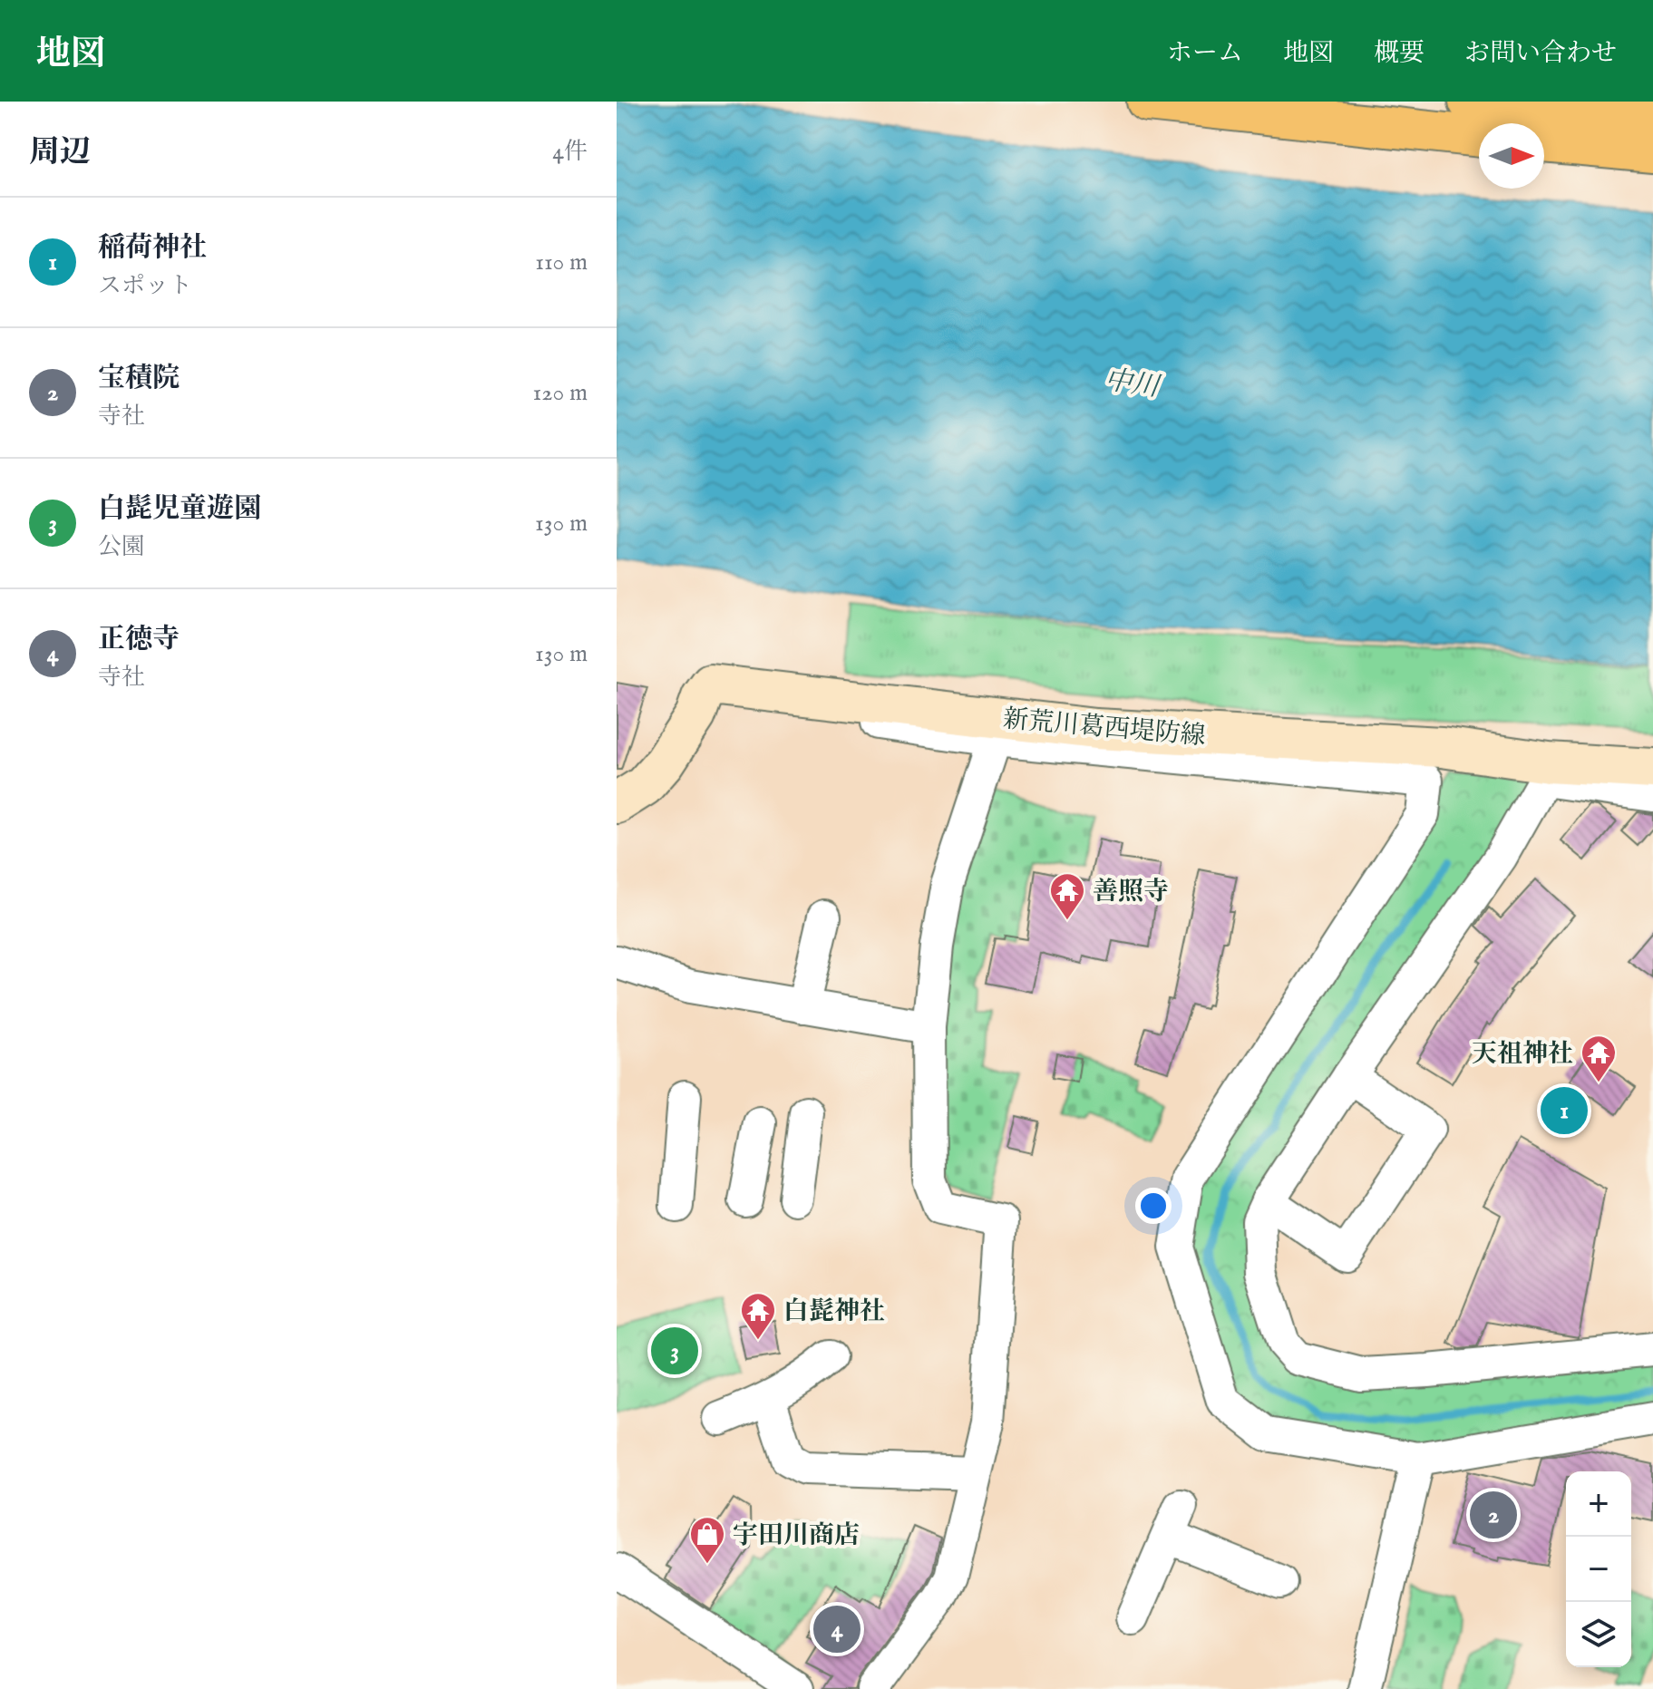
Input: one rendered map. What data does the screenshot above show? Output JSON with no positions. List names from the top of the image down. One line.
{"streets":{"main road":["新荒川葛西堤防線"]},"water":["中川"],"places":{"temple":["善照寺","天祖神社","白髭神社"],"shop":["宇田川商店"]},"north":"right","page":{"header":"地図","nav":["ホーム","地図","概要","お問い合わせ"],"heading":["周辺","4件"],"list":[{"mark":"1","name":"稲荷神社","note":"スポット","value":"110 m"},{"mark":"2","name":"宝積院","note":"寺社","value":"120 m"},{"mark":"3","name":"白髭児童遊園","note":"公園","value":"130 m"},{"mark":"4","name":"正徳寺","note":"寺社","value":"130 m"}],"pins":["1","3","2","4"],"map_buttons":["+","−"]}}
